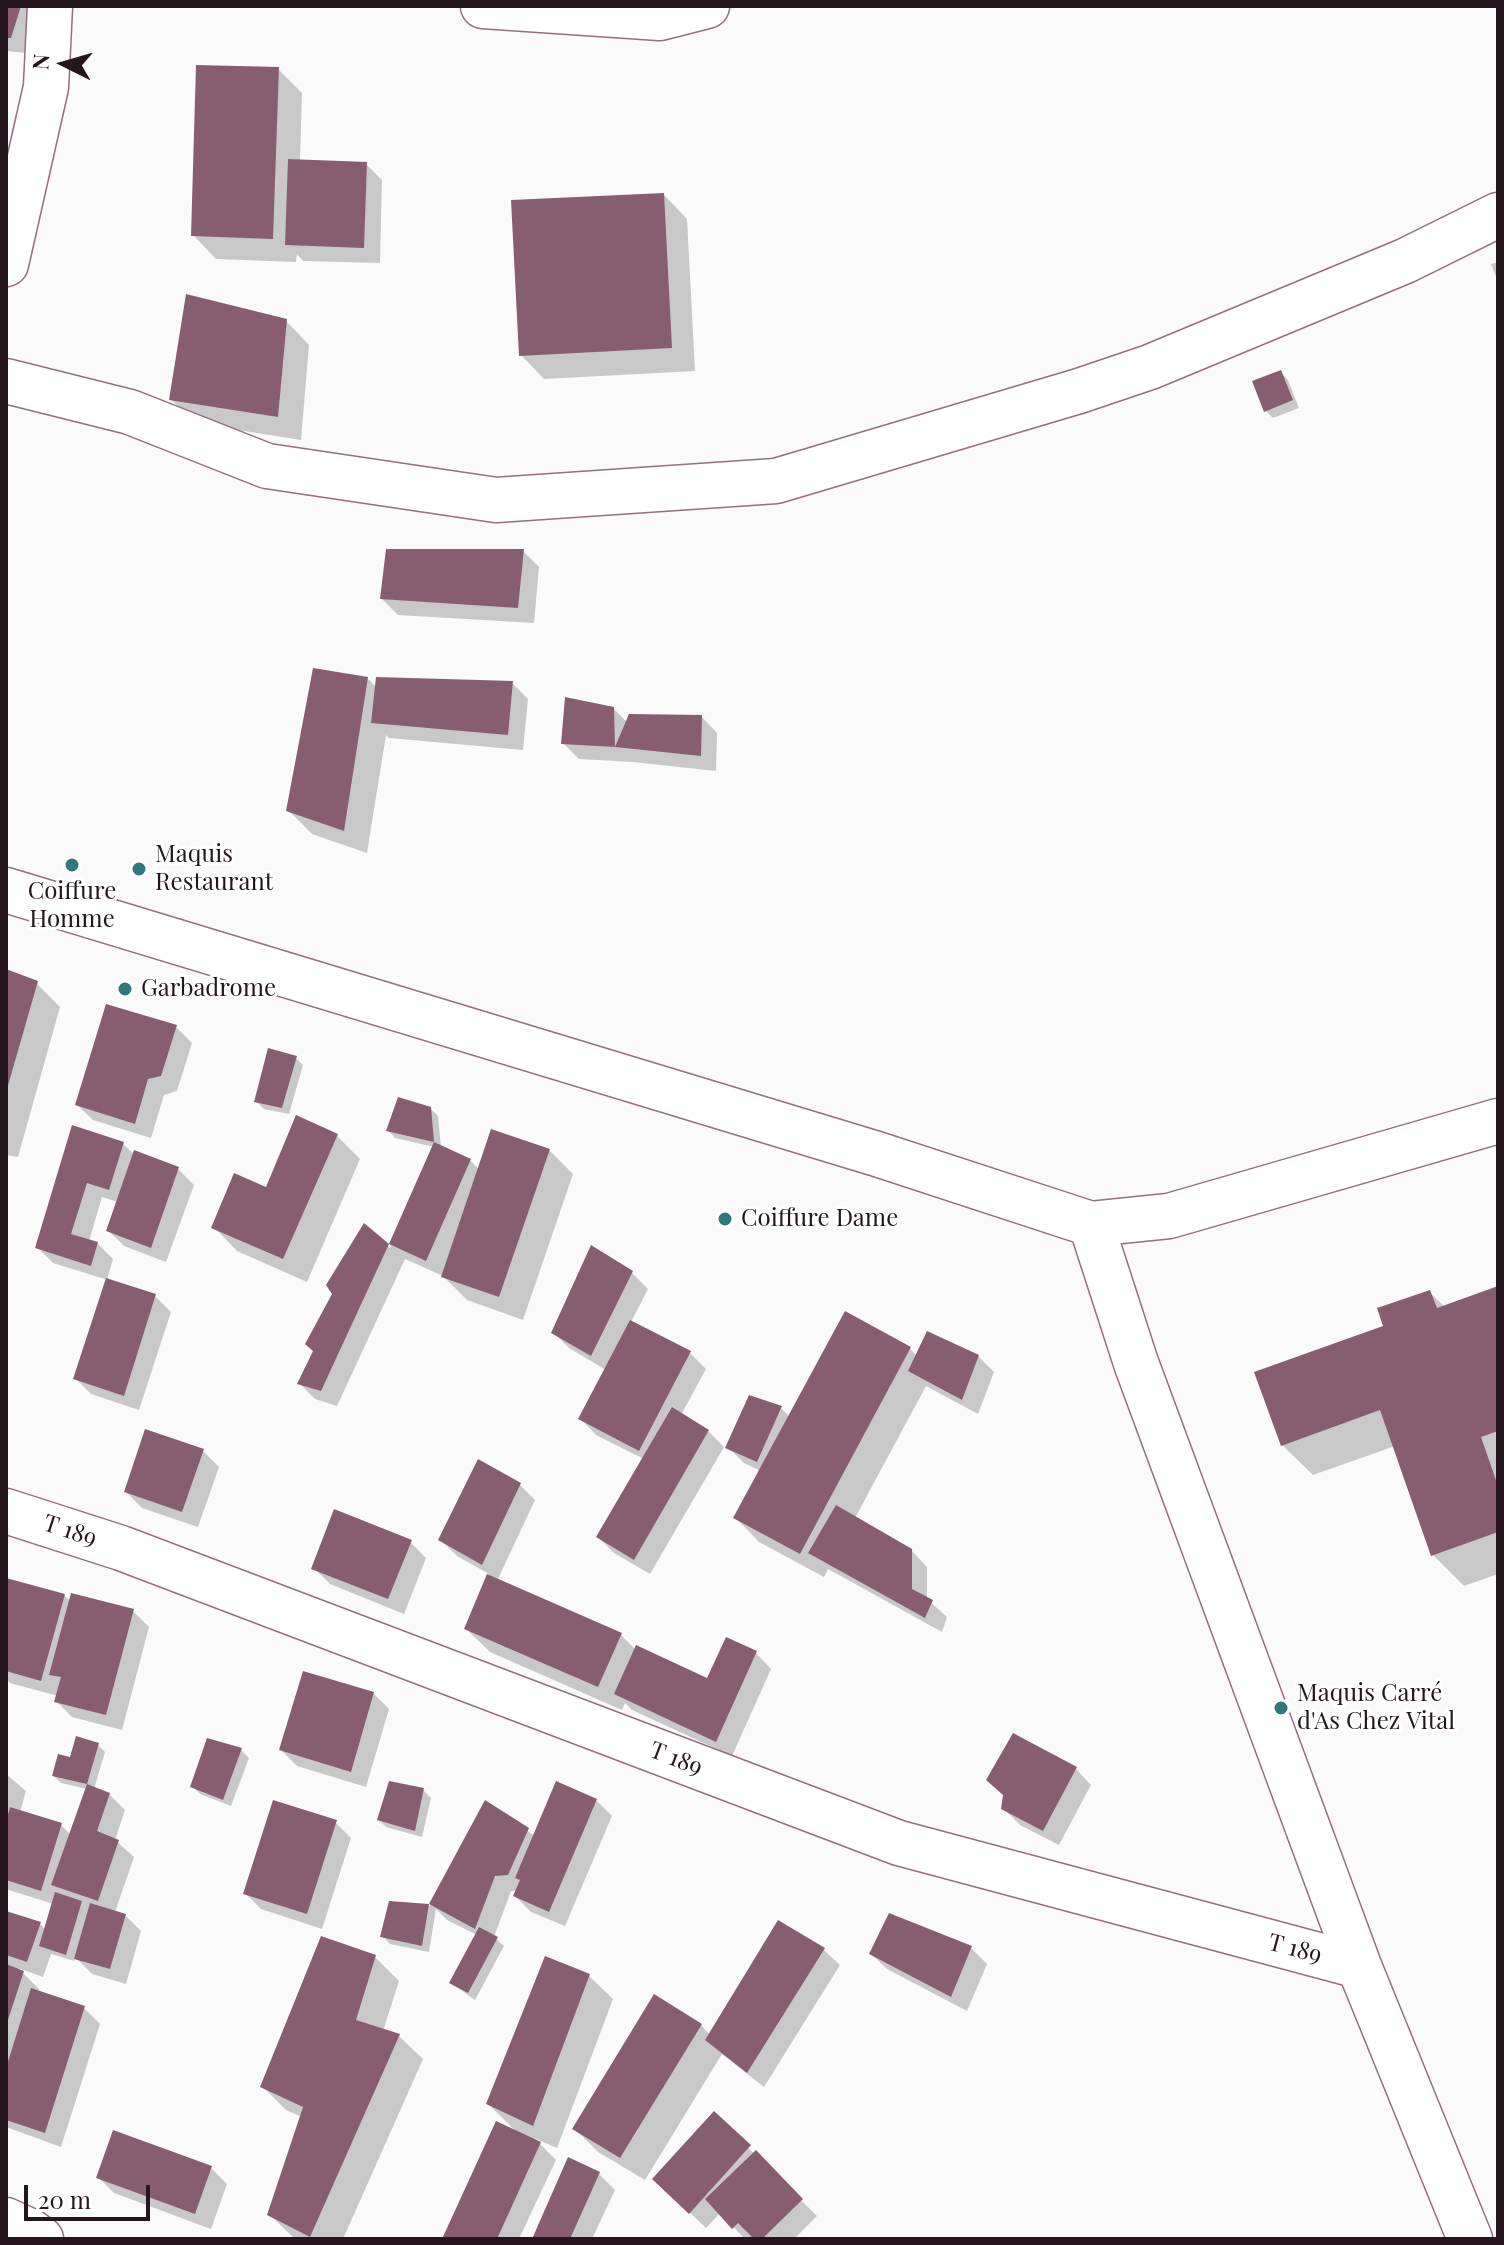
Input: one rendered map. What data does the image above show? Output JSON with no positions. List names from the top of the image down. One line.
{"streets":{"street":["T 189"]},"places":["Coiffure Homme","Maquis Restaurant","Garbadrome","Coiffure Dame","Maquis Carré d'As Chez Vital"],"scale_bar":"20 m","north":"left"}
